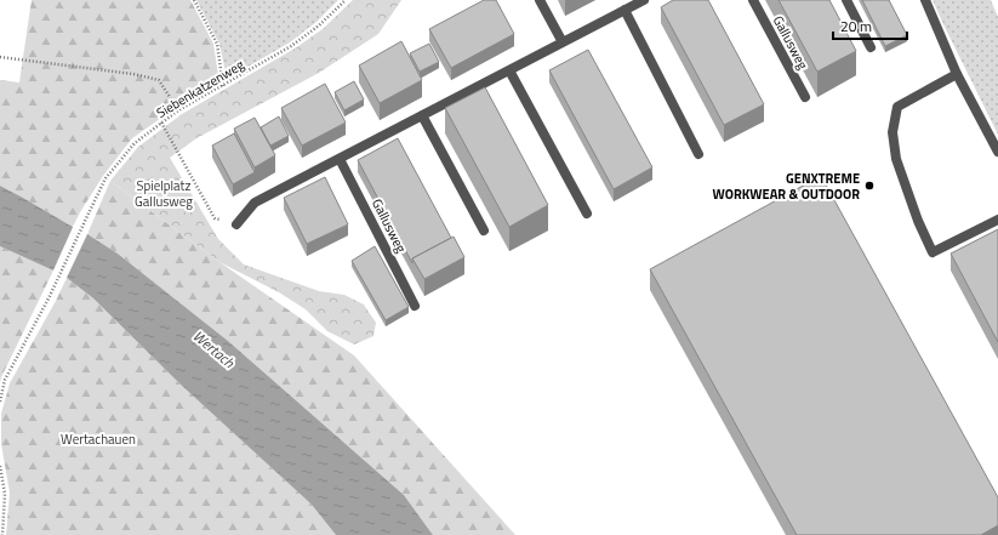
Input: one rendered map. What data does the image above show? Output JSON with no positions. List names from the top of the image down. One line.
{"streets":{"street":["Gallusweg"],"path":["Siebenkatzenweg"]},"water":["Wertach"],"parks":["Spielplatz Gallusweg","Wertachauen"],"places":["GENXTREME WORKWEAR & OUTDOOR"],"scale_bar":"20 m"}
